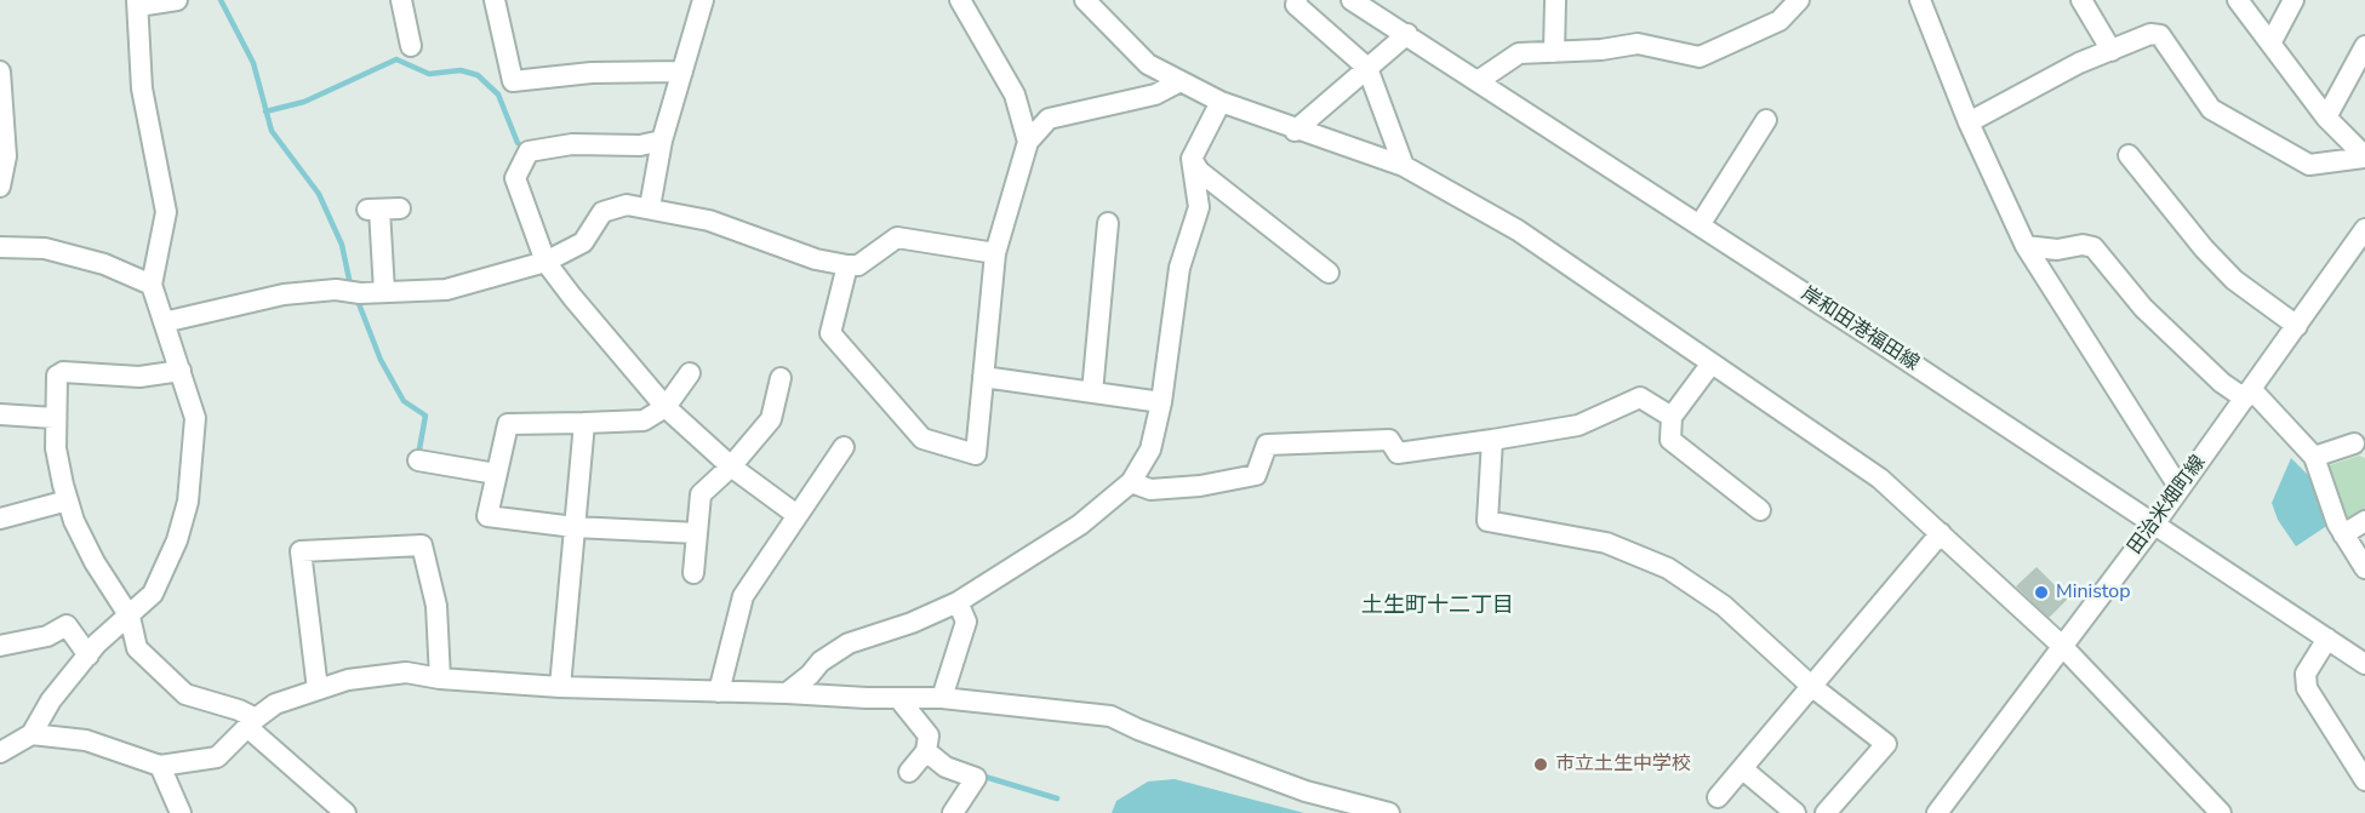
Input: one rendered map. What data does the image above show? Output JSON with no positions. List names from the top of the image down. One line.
{"streets":{"street":["岸和田港福田線","田治米畑町線"]},"crossings":[["岸和田港福田線","田治米畑町線"]],"districts":["土生町十二丁目"],"places":["Ministop","市立土生中学校"]}
